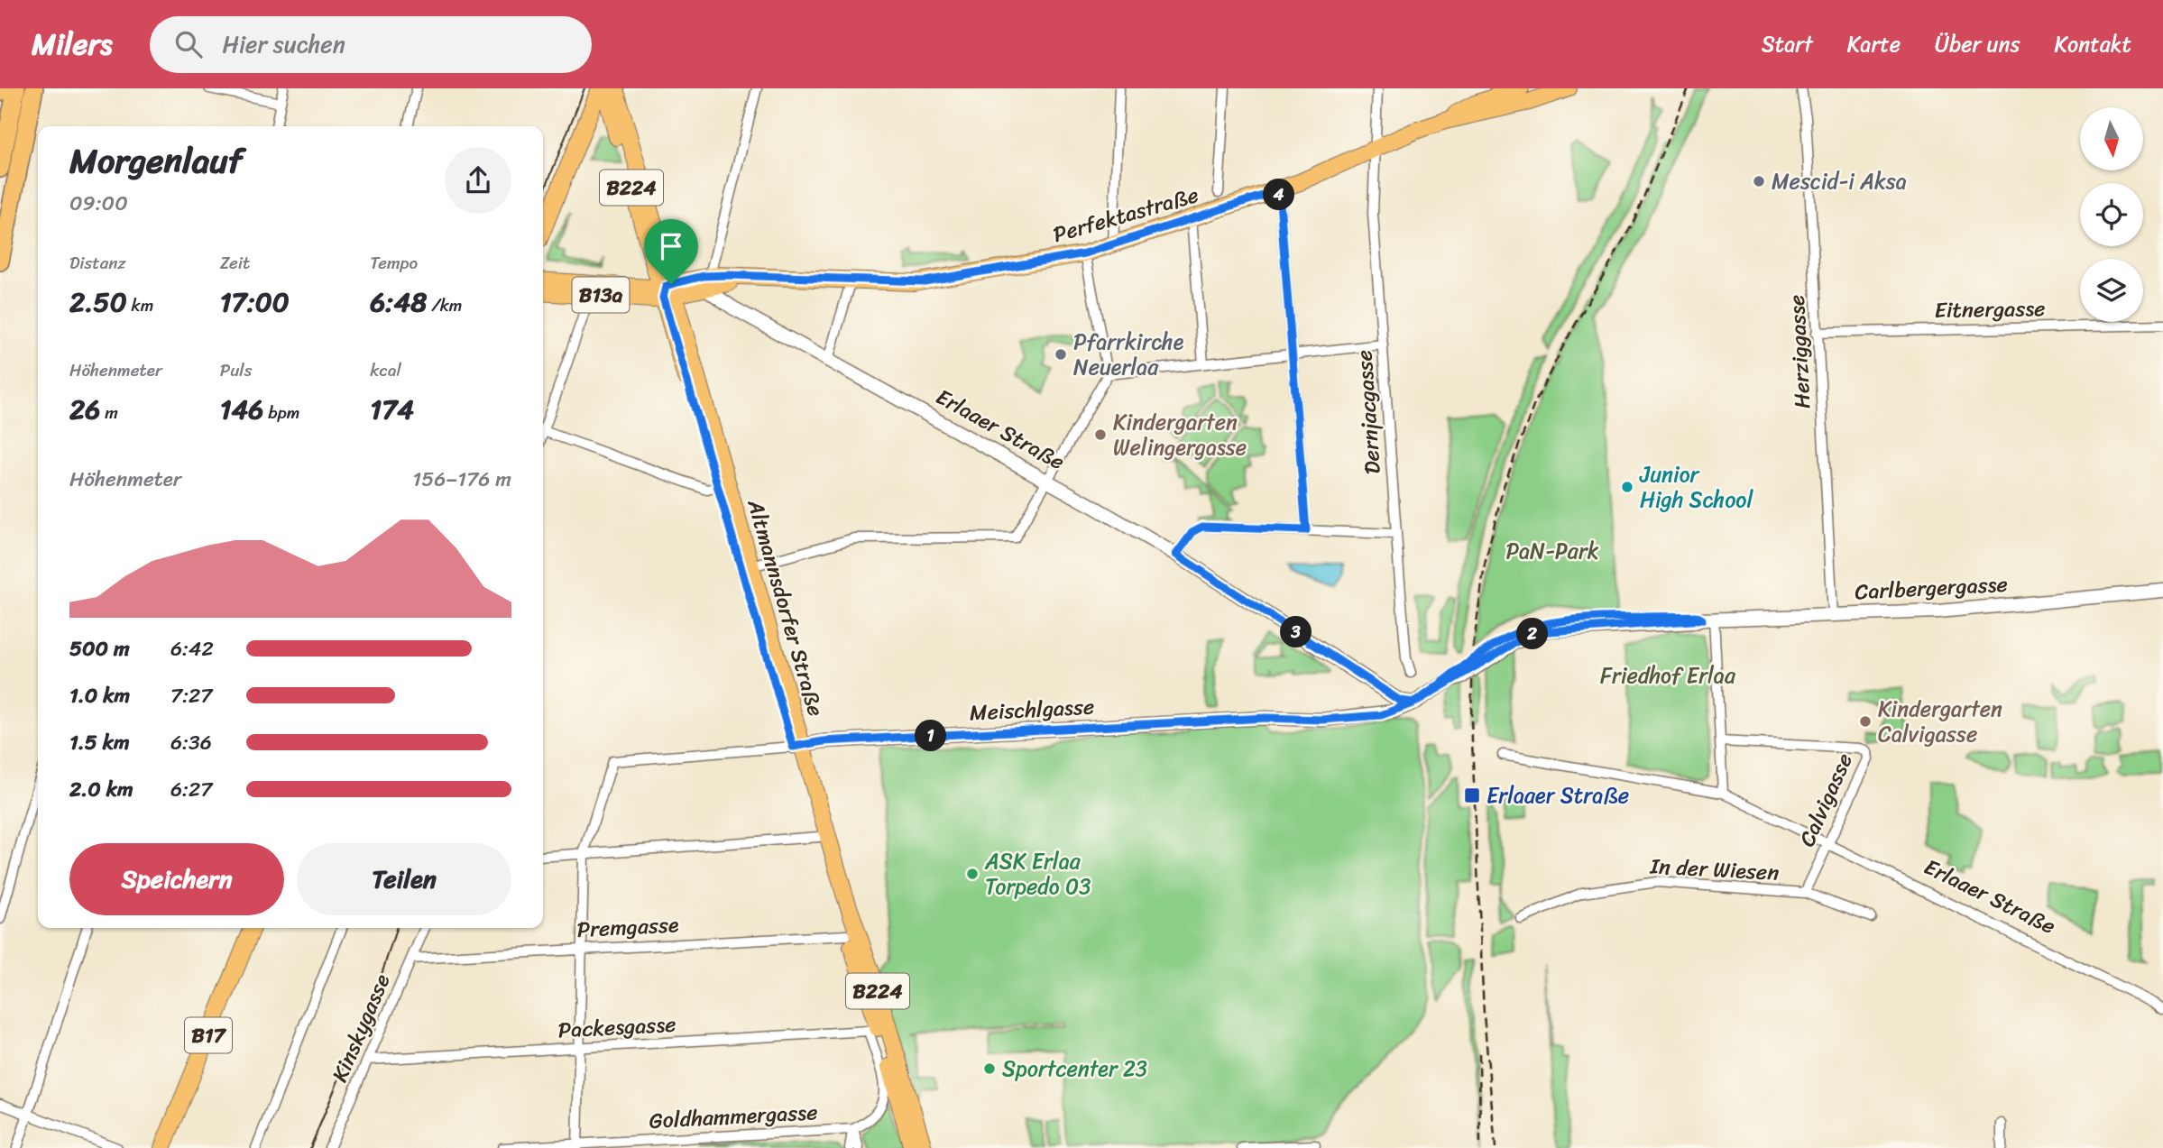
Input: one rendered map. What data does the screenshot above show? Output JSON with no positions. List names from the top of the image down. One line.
{"streets":{"main road":["B224","Perfektastraße","B13a","Altmannsdorfer Straße","B17"],"street":["Eitnergasse","Herziggasse","Dernjacgasse","Erlaaer Straße","Carlbergergasse","Meischlgasse","Calvigasse","In der Wiesen","Premgasse","Packesgasse","Kinskygasse","Goldhammergasse"]},"crossings":[["Perfektastraße","B13a"],["Perfektastraße","Dernjacgasse"],["Perfektastraße","Erlaaer Straße"],["B13a","Erlaaer Straße"],["B13a","Altmannsdorfer Straße"],["Eitnergasse","Herziggasse"],["Herziggasse","Carlbergergasse"],["Erlaaer Straße","Carlbergergasse"],["Erlaaer Straße","Meischlgasse"],["Erlaaer Straße","Calvigasse"],["Carlbergergasse","Meischlgasse"],["Altmannsdorfer Straße","Meischlgasse"],["Altmannsdorfer Straße","Premgasse"],["Calvigasse","In der Wiesen"],["Premgasse","Kinskygasse"],["Packesgasse","Kinskygasse"],["Packesgasse","Goldhammergasse"]],"parks":["PaN-Park","Friedhof Erlaa"],"places":{"other":["Mescid-i Aksa","Pfarrkirche Neuerlaa","Kindergarten Welingergasse","Junior High School","Kindergarten Calvigasse","ASK Erlaa Torpedo 03","Sportcenter 23"],"transit":["Erlaaer Straße"]},"north":"bottom","page":{"header":"Milers","search":"Hier suchen","nav":["Start","Karte","Über uns","Kontakt"],"heading":["Morgenlauf","09:00"],"pins":["4","3","2","1"],"stats":[["Distanz","2.50 km"],["Zeit","17:00"],["Tempo","6:48 /km"],["Höhenmeter","26 m"],["Puls","146 bpm"],["kcal","174"]],"chart":["Höhenmeter","156–176 m"],"list":[{"name":"500 m","note":"6:42"},{"name":"1.0 km","note":"7:27"},{"name":"1.5 km","note":"6:36"},{"name":"2.0 km","note":"6:27"}],"buttons":["Speichern","Teilen"]}}
